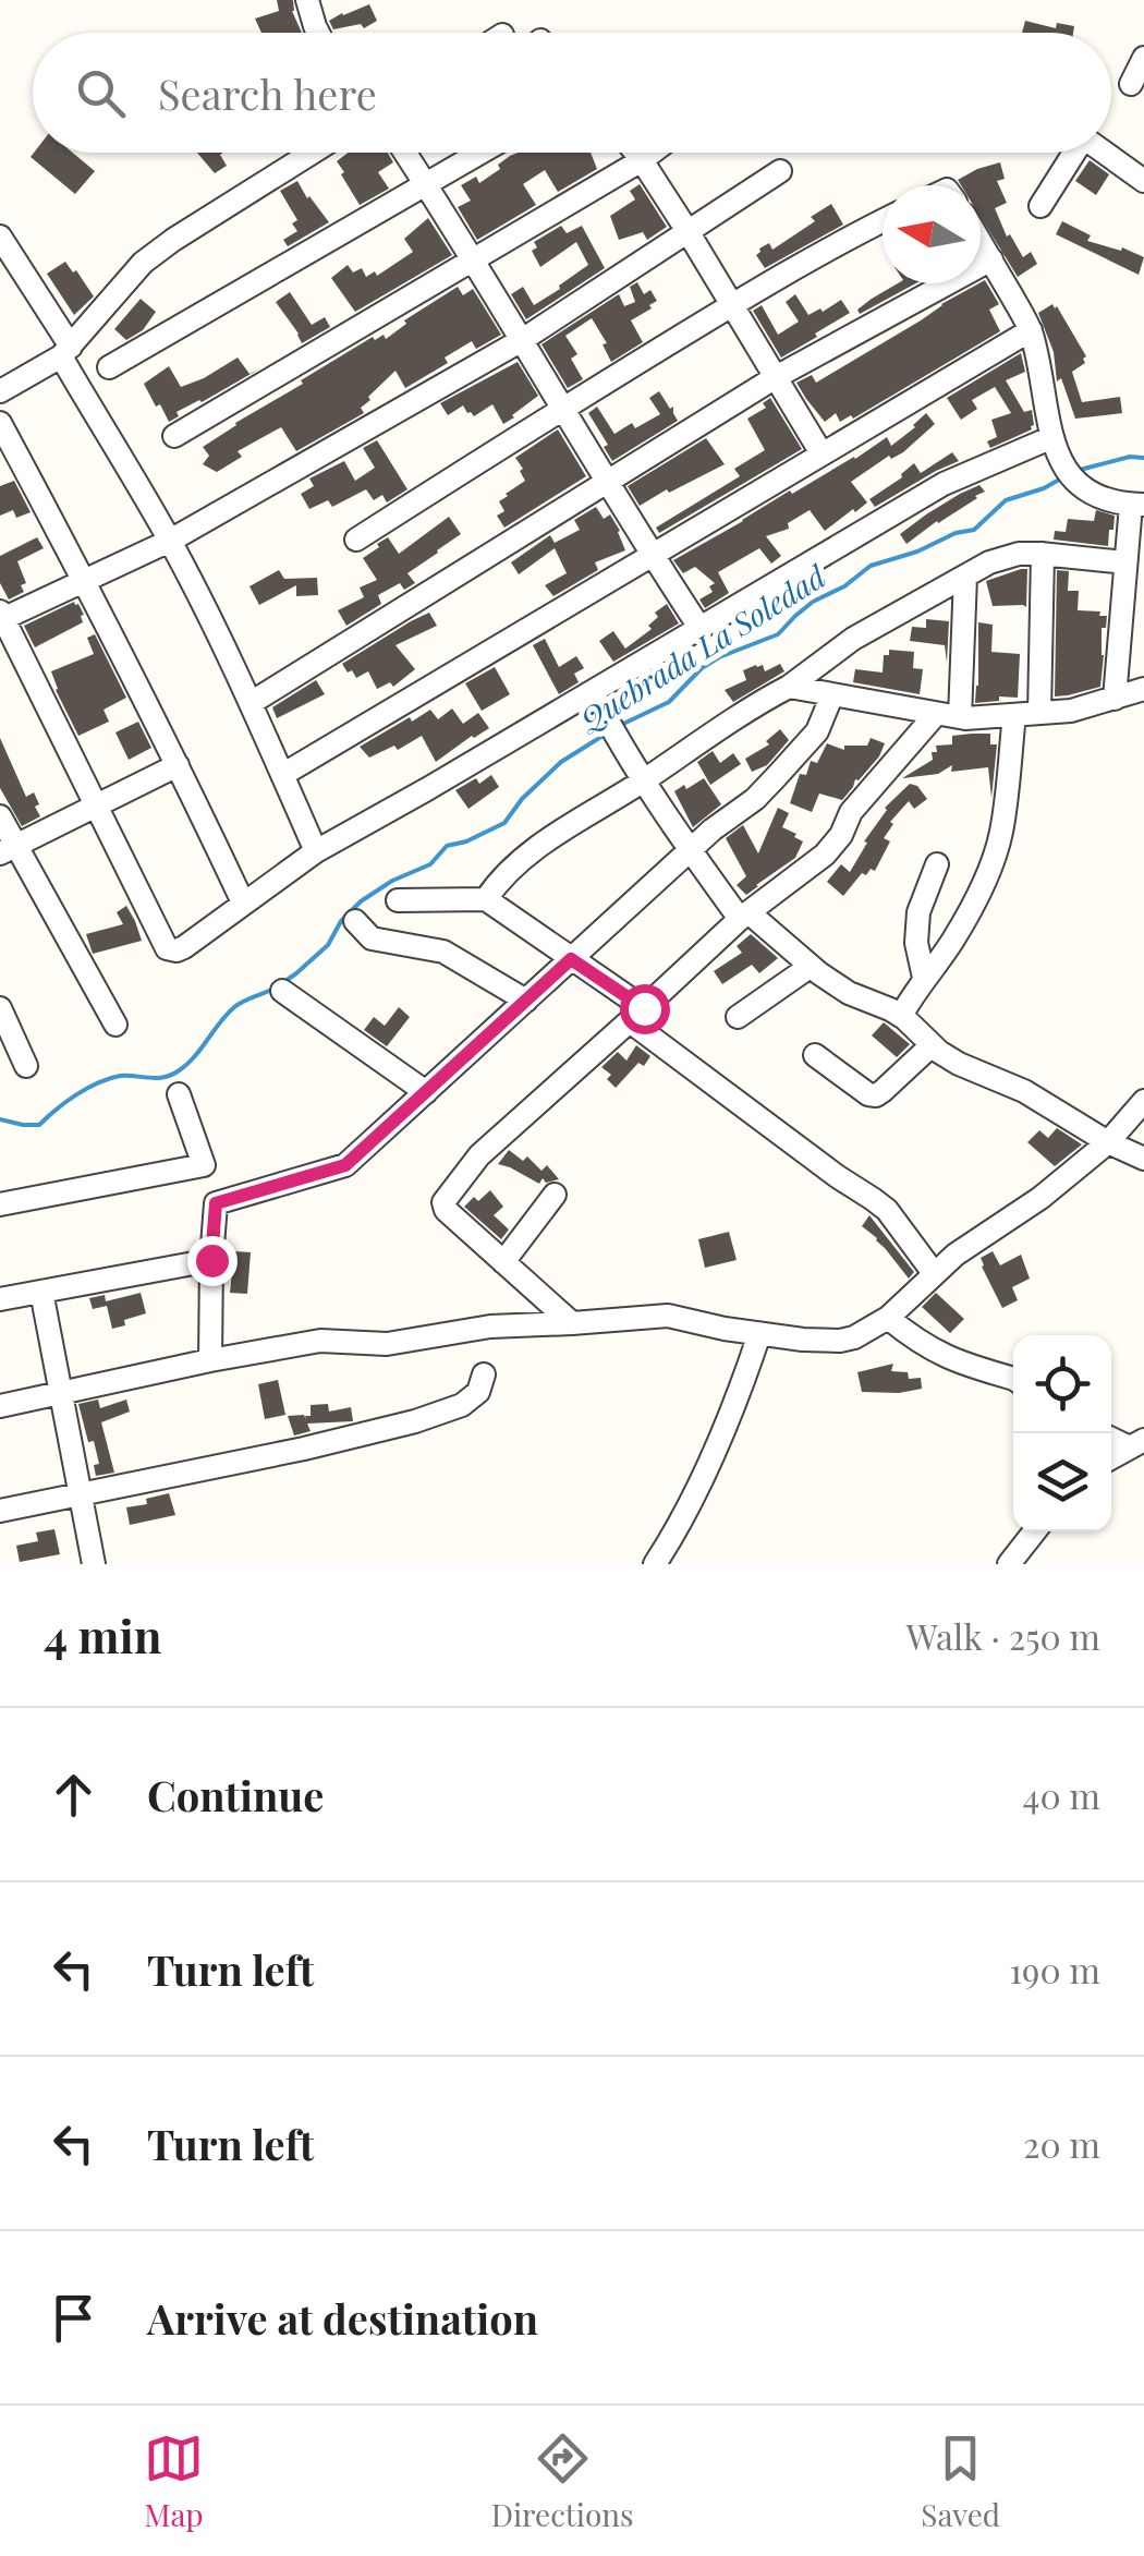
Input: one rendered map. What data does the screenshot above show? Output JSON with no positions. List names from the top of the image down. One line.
{"water":["Quebrada La Soledad"],"north":"left","page":{"search":"Search here","heading":["4 min","Walk · 250 m"],"list":[["Continue","40 m"],["Turn left","190 m"],["Turn left","20 m"],"Arrive at destination"],"nav":["Map","Directions","Saved"]}}
